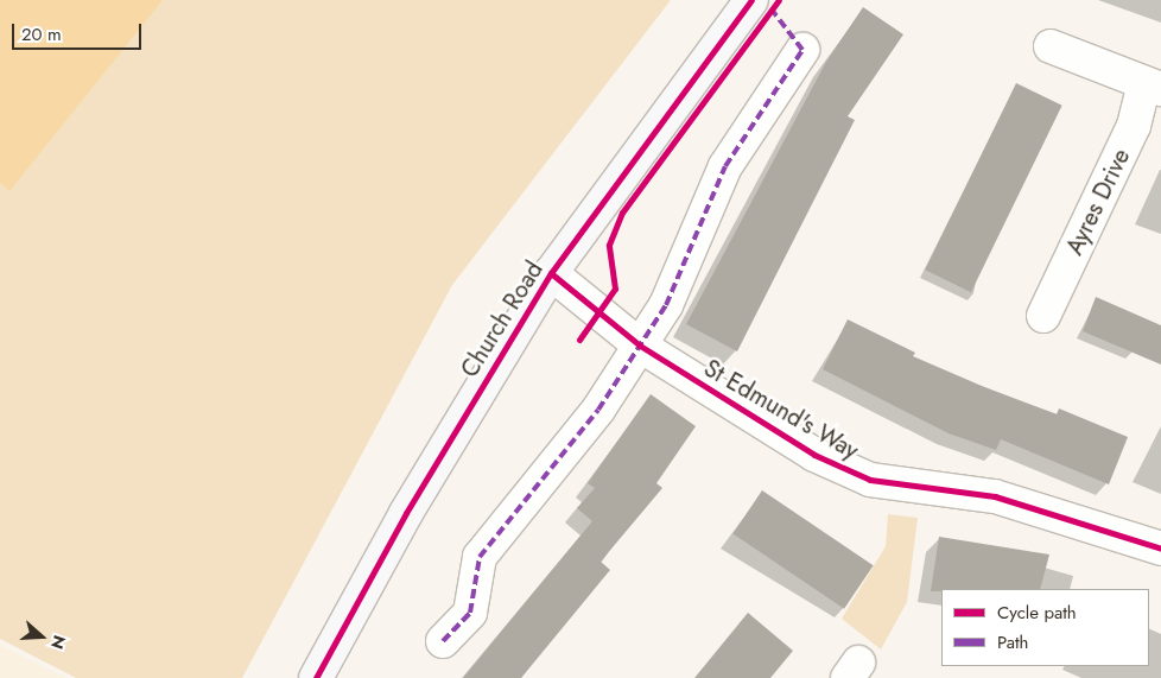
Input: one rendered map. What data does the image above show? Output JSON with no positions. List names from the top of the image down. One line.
{"streets":{"street":["Ayres Drive","Church Road","St Edmund's Way"]},"crossings":[["Church Road","St Edmund's Way"]],"legend":["Cycle path","Path"],"scale_bar":"20 m","north":"right"}
